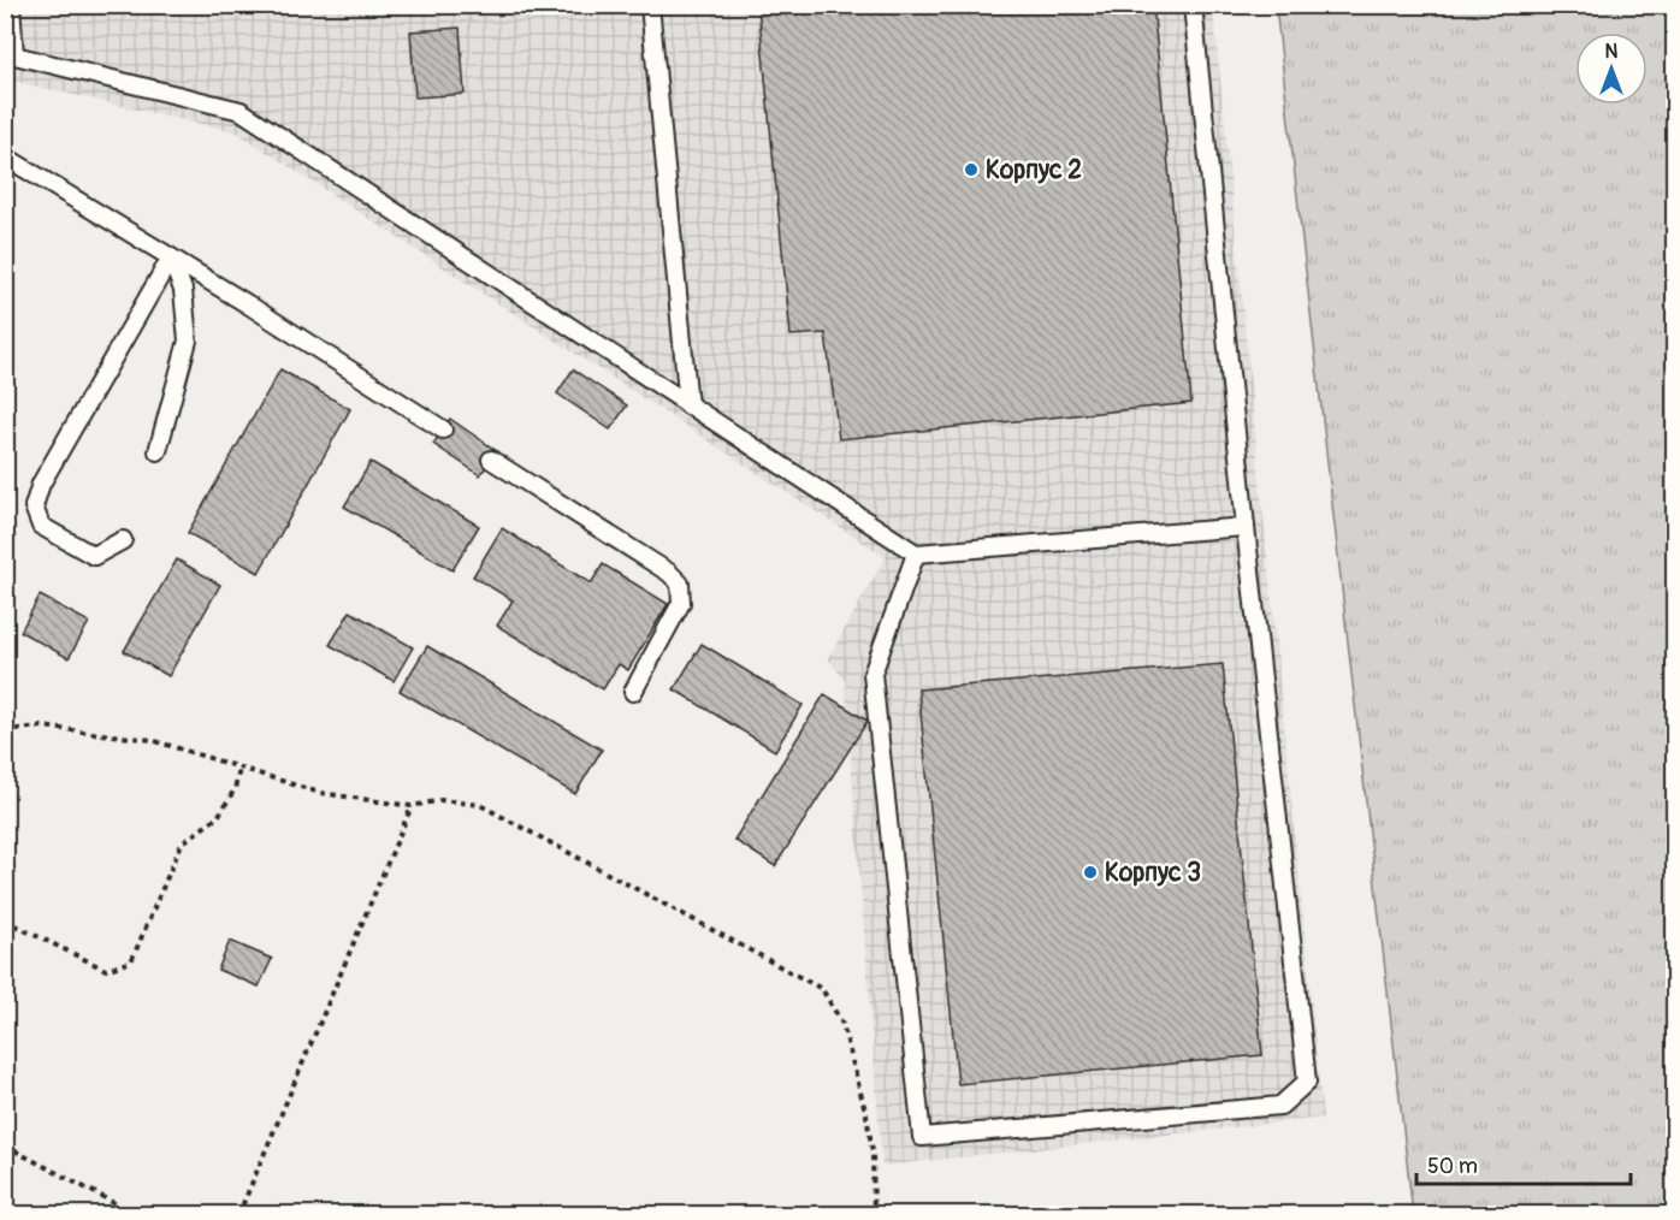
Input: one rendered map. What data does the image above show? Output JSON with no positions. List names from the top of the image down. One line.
{"places":["Корпус 2","Корпус 3"],"scale_bar":"50 m","north":"top"}
